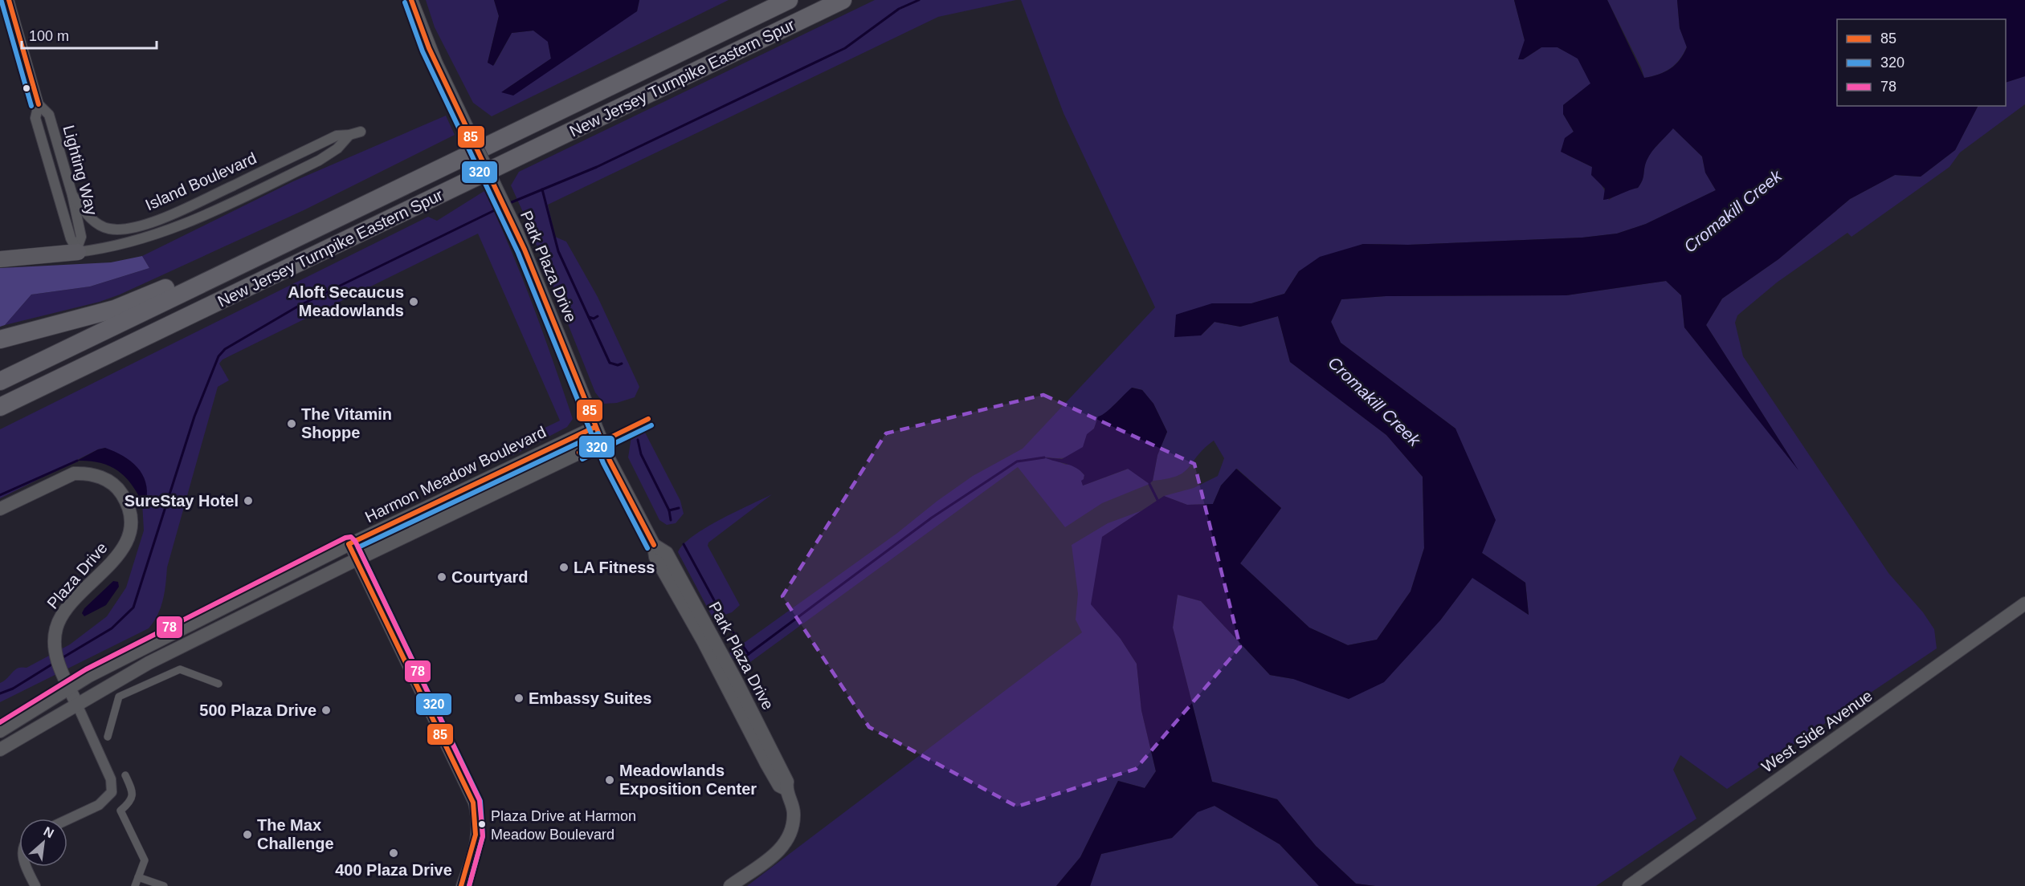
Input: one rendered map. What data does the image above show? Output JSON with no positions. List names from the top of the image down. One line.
{"streets":{"highway":["New Jersey Turnpike Eastern Spur"],"street":["Lighting Way","Island Boulevard","Park Plaza Drive","Harmon Meadow Boulevard","Plaza Drive","West Side Avenue"]},"crossings":[["Lighting Way","Island Boulevard"],["Park Plaza Drive","Harmon Meadow Boulevard"],["Harmon Meadow Boulevard","Plaza Drive"]],"water":["Cromakill Creek"],"places":["Aloft Secaucus Meadowlands","The Vitamin Shoppe","SureStay Hotel","LA Fitness","Courtyard","Embassy Suites","500 Plaza Drive","Meadowlands Exposition Center","Plaza Drive at Harmon Meadow Boulevard","The Max Challenge","400 Plaza Drive"],"lines":["transit line 85","transit line 320","transit line 78"],"legend":["85","320","78"],"scale_bar":"100 m","north":"top right"}
